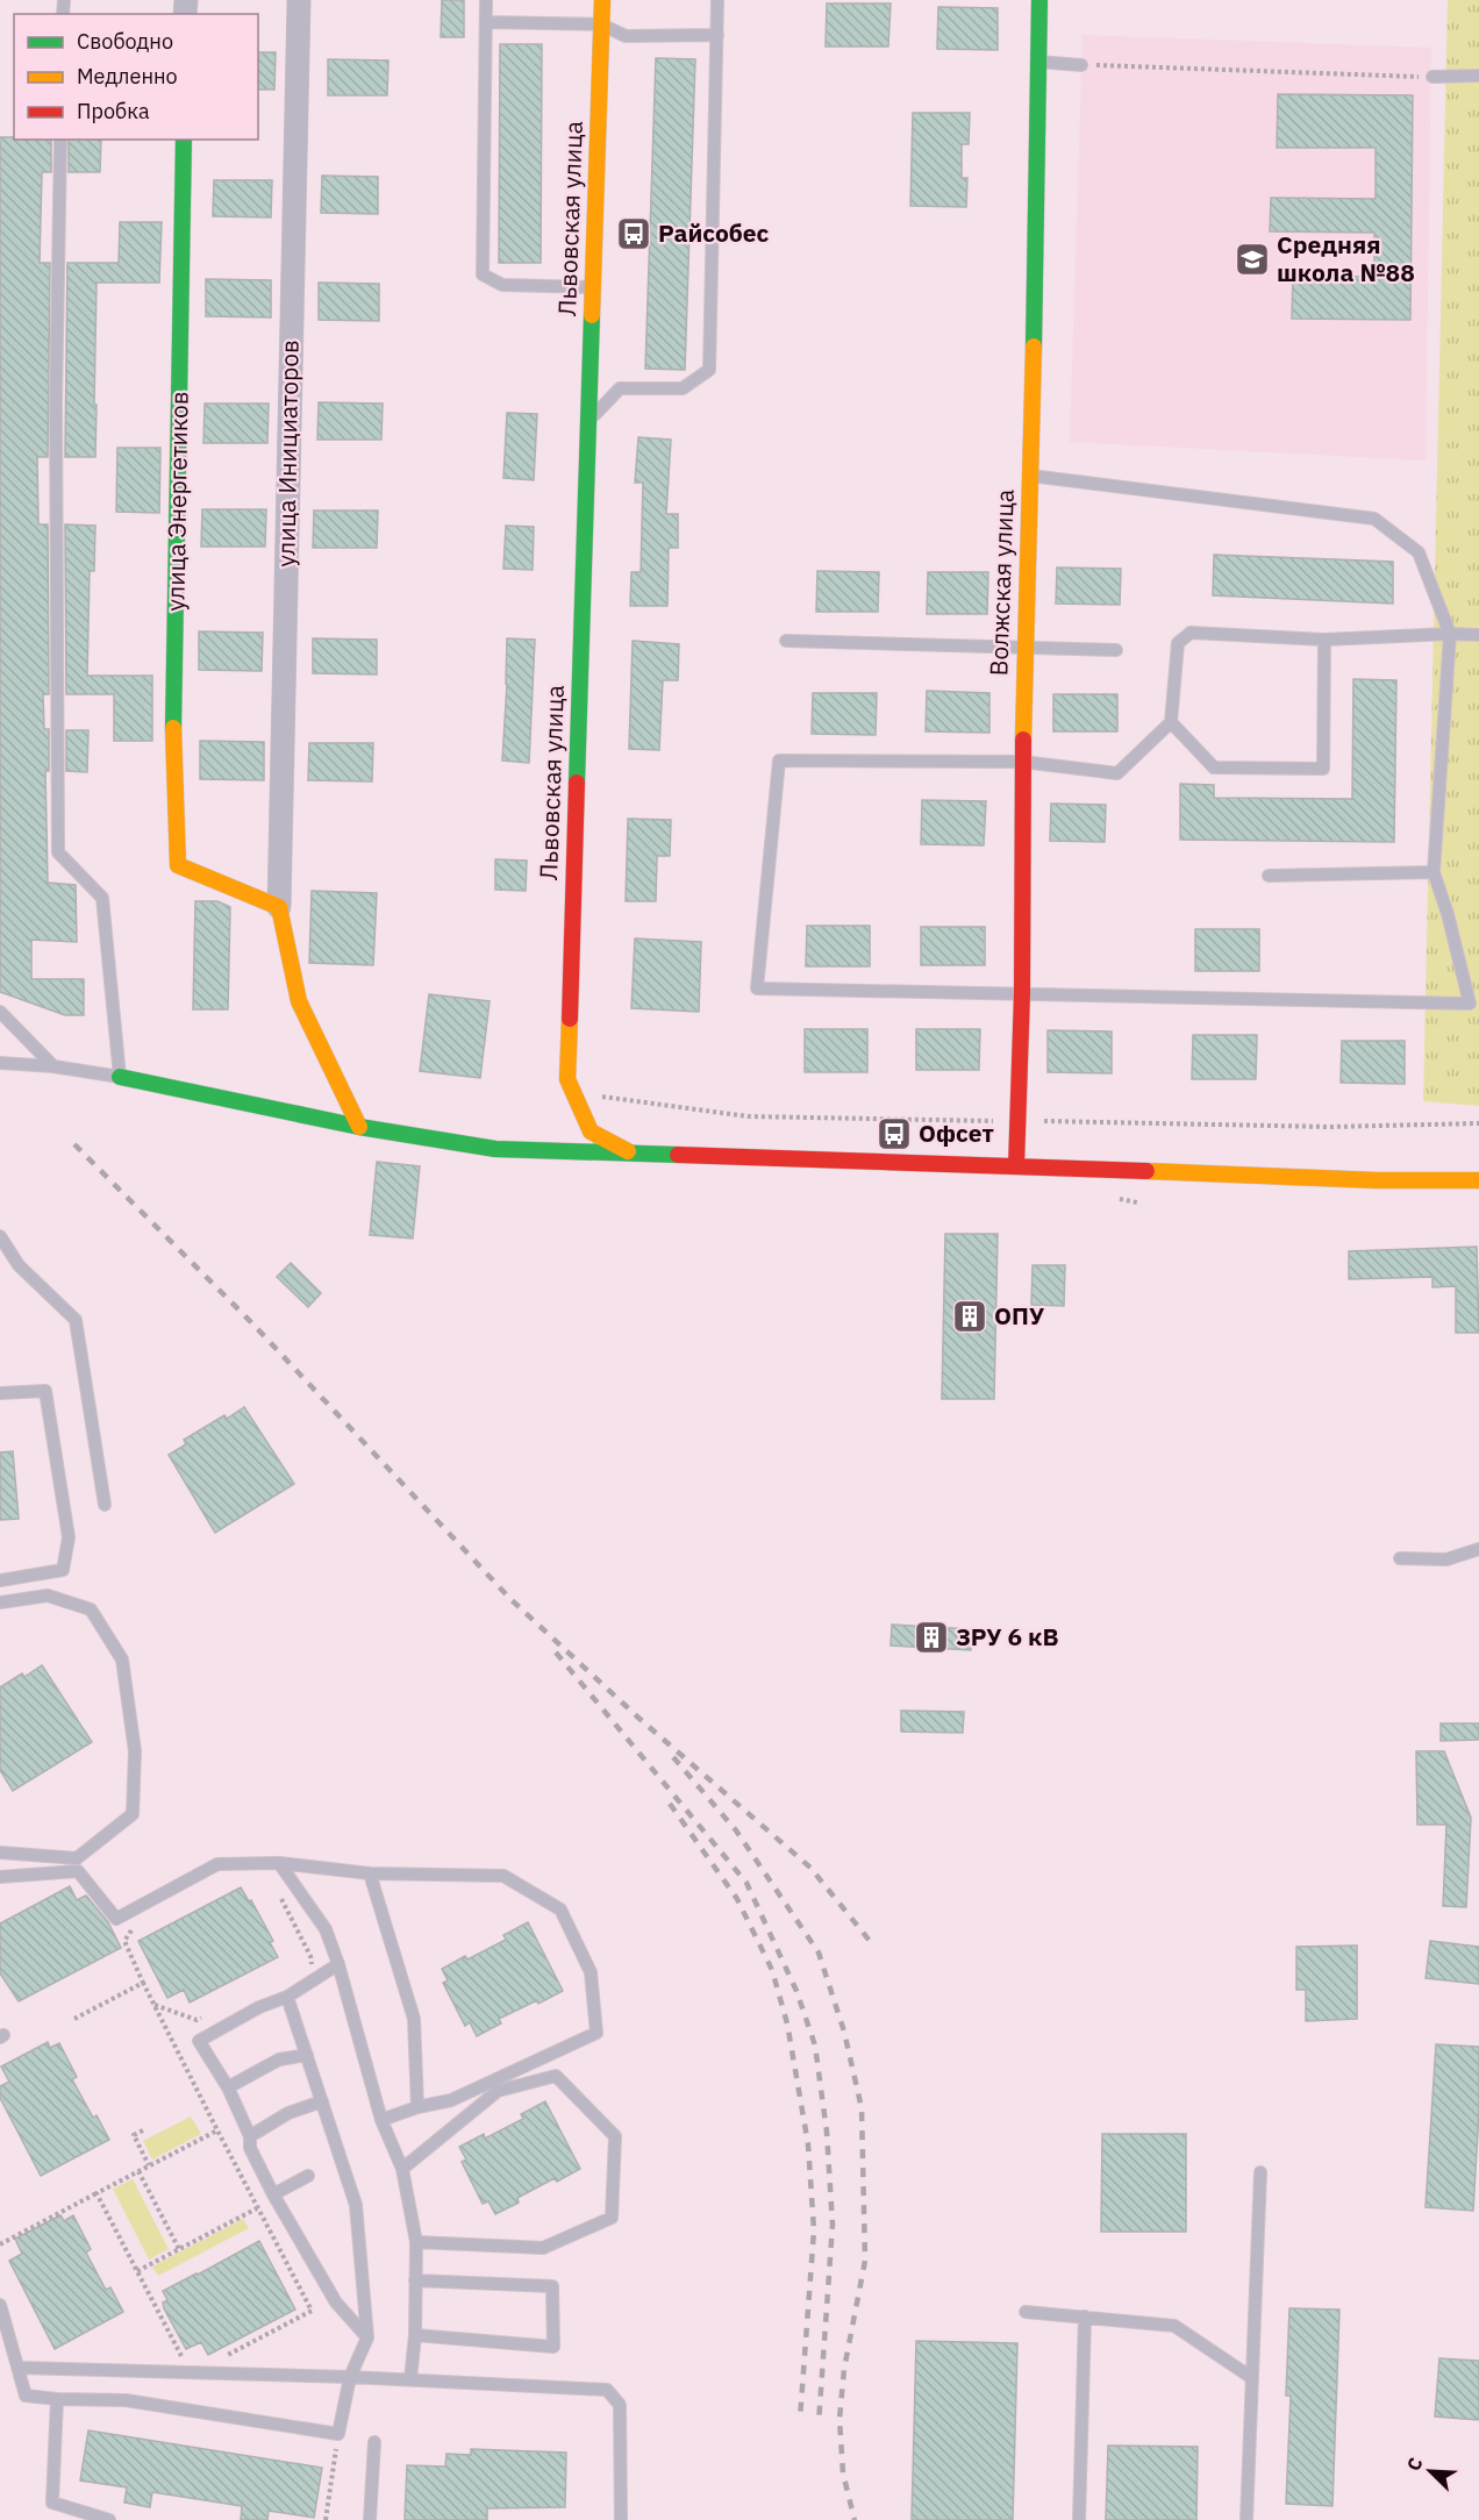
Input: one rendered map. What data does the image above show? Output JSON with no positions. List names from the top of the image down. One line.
{"streets":{"street":["Львовская улица","улица Инициаторов","улица Энергетиков","Волжская улица"]},"crossings":[["Львовская улица","Волжская улица"],["улица Инициаторов","улица Энергетиков"]],"places":{"bus stop":["Райсобес","Офсет"],"school or university":["Средняя школа №88"],"building":["ОПУ","ЗРУ 6 кВ"]},"legend":["Свободно","Медленно","Пробка"],"north":"top left"}
